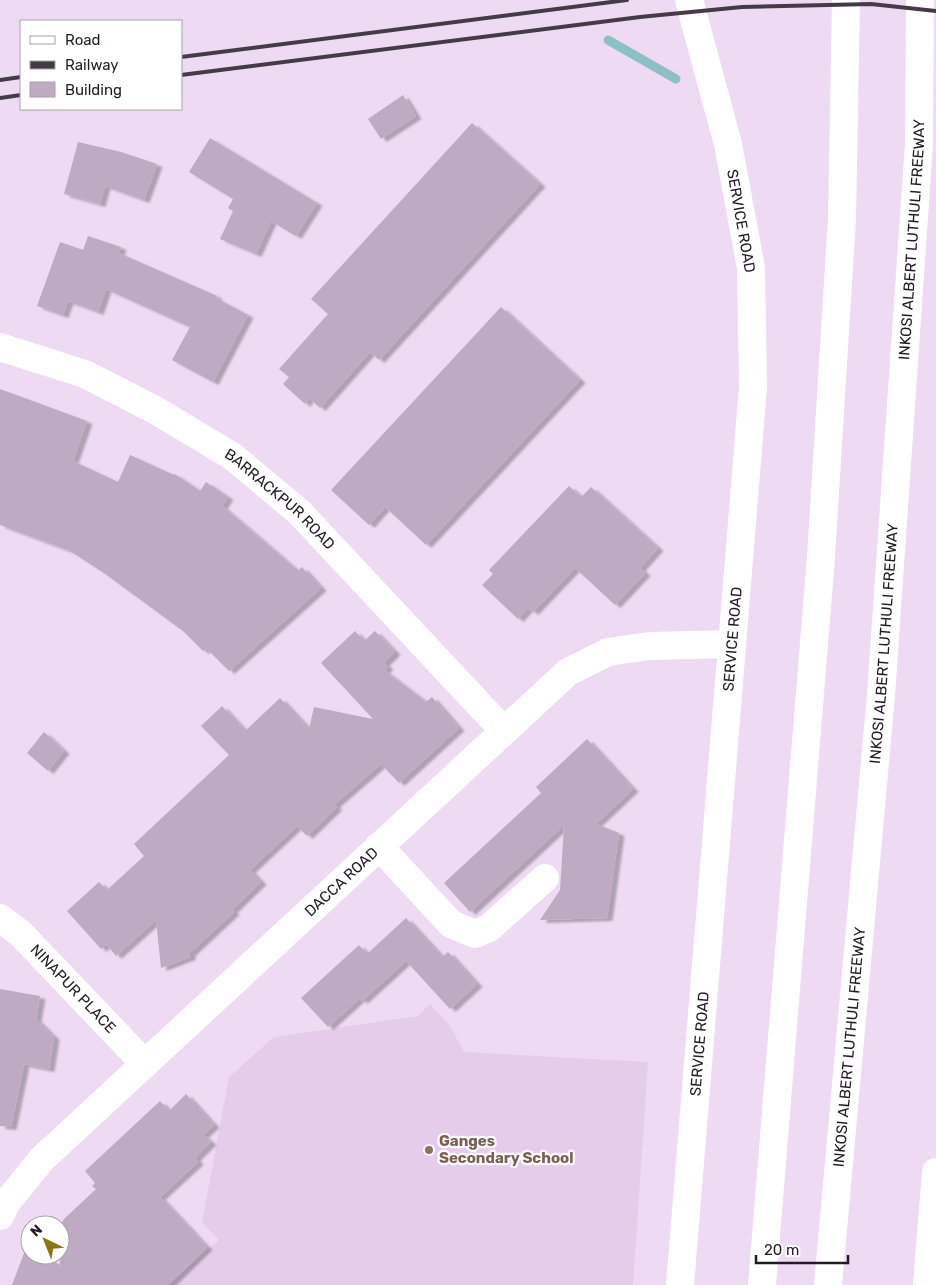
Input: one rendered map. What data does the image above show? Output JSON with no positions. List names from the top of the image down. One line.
{"streets":{"main road":["SERVICE ROAD","INKOSI ALBERT LUTHULI FREEWAY","BARRACKPUR ROAD","DACCA ROAD","NINAPUR PLACE"]},"crossings":[["SERVICE ROAD","DACCA ROAD"],["BARRACKPUR ROAD","DACCA ROAD"],["DACCA ROAD","NINAPUR PLACE"]],"places":["Ganges Secondary School"],"legend":["Road","Railway","Building"],"scale_bar":"20 m","north":"top left"}
